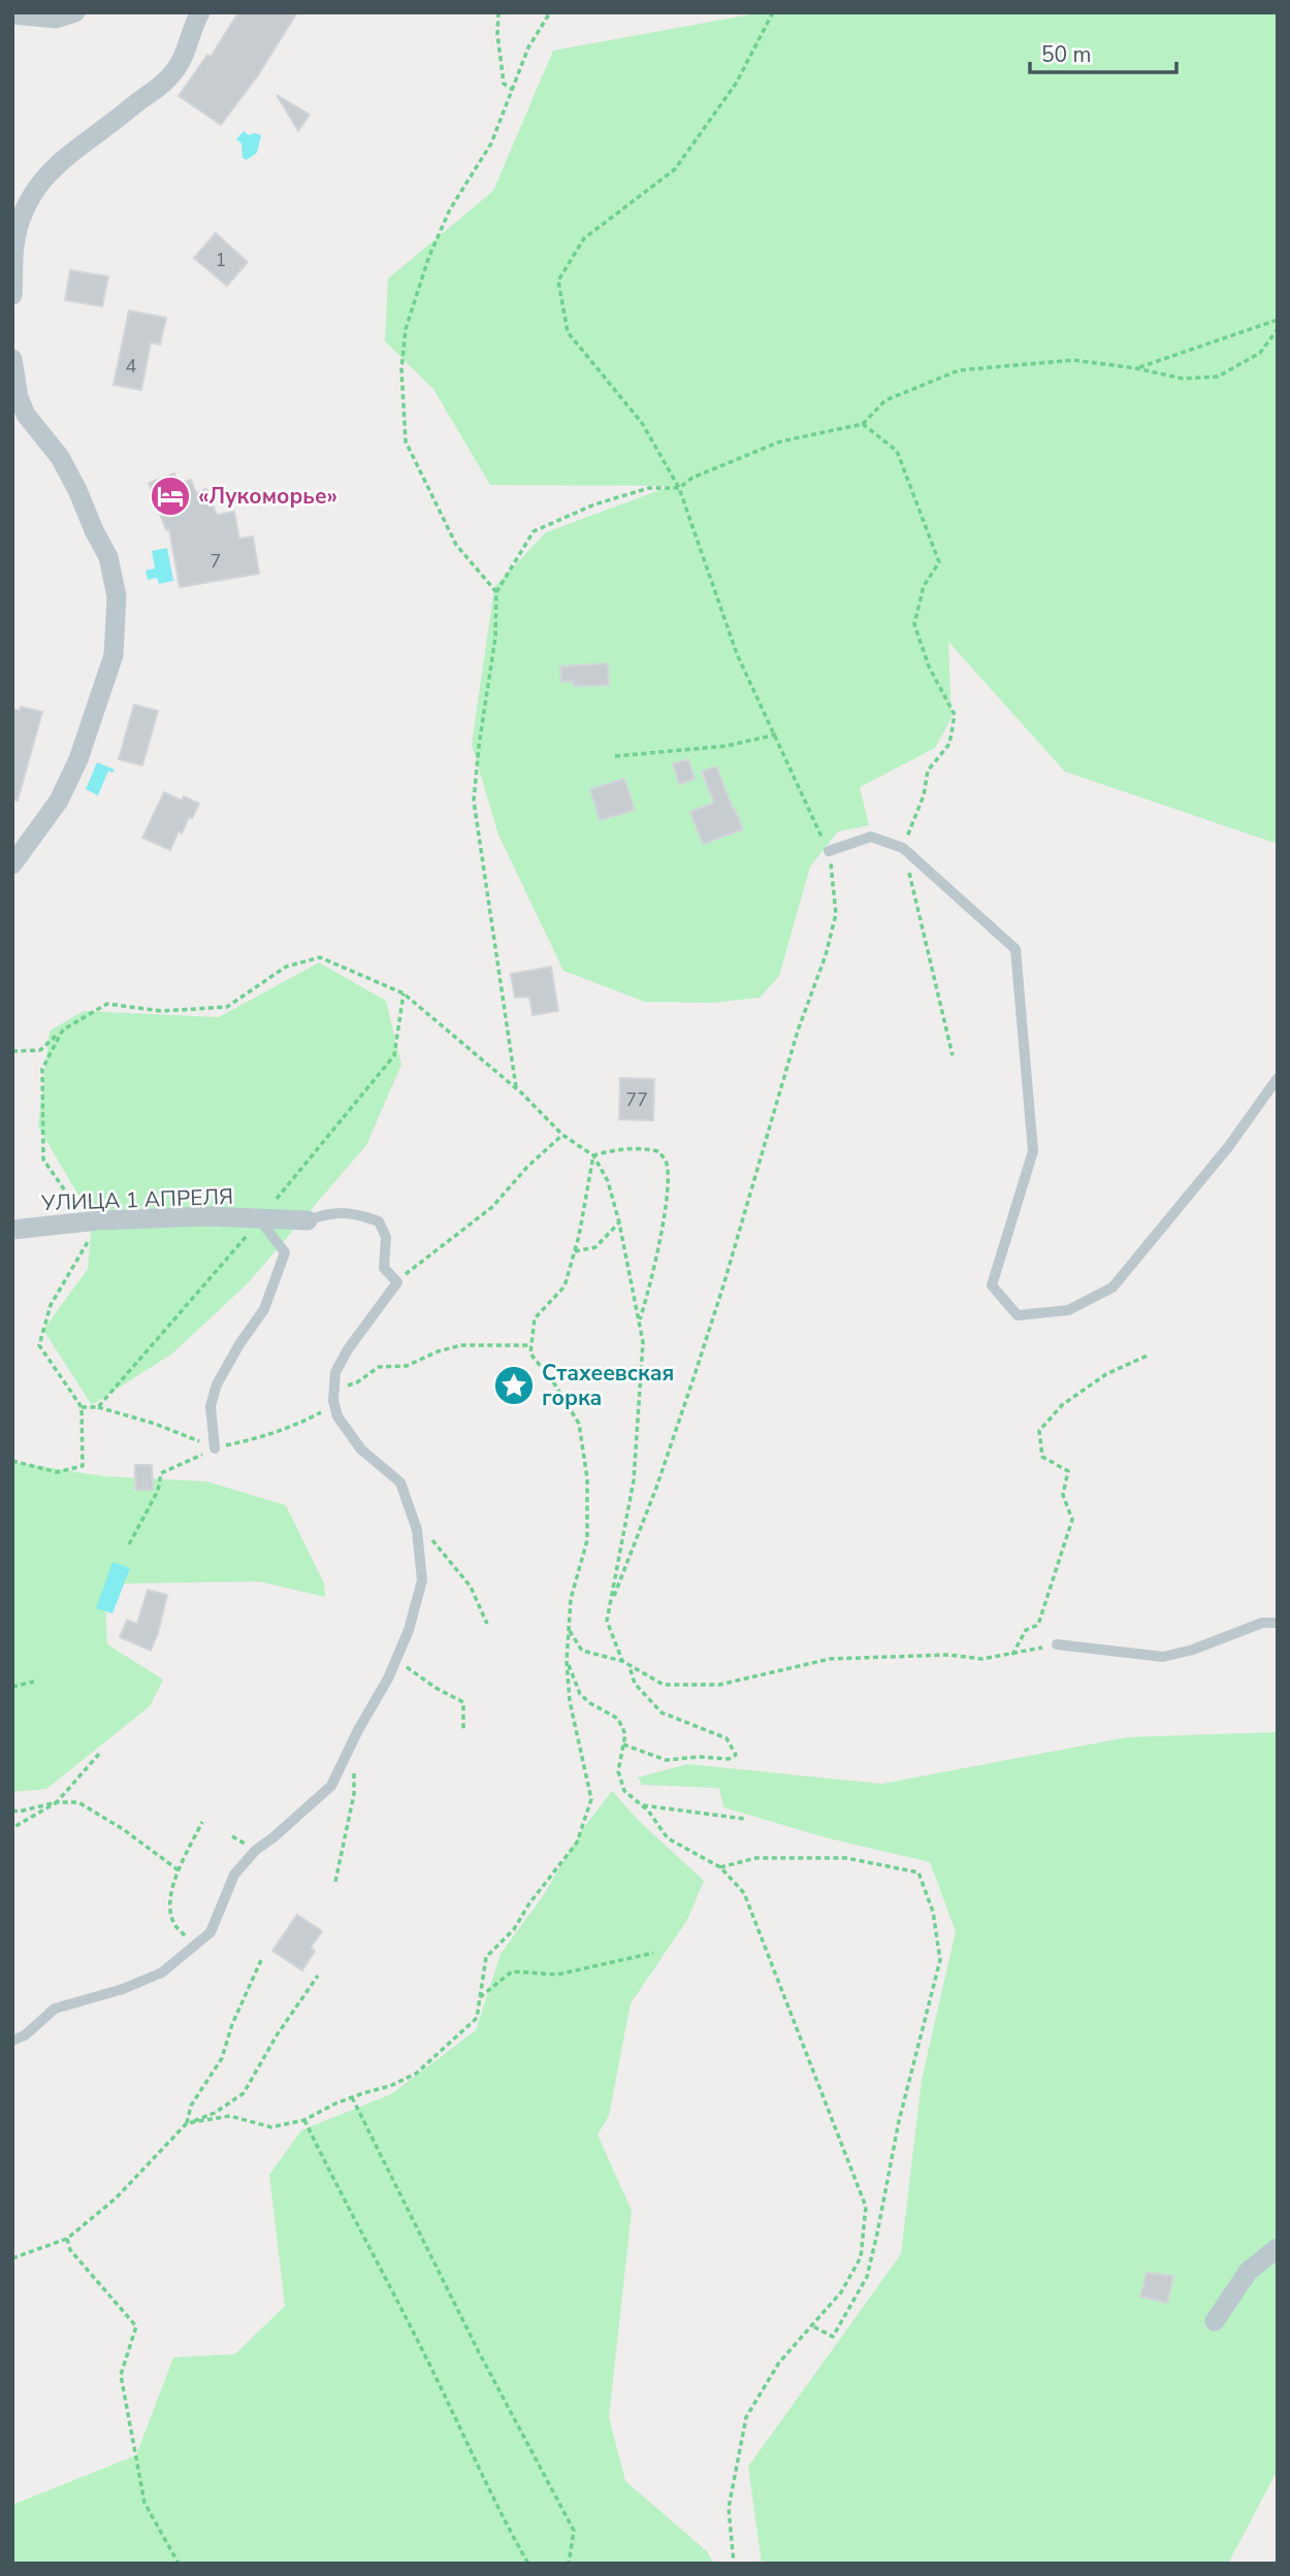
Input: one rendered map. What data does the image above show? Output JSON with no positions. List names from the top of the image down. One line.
{"streets":{"street":["УЛИЦА 1 АПРЕЛЯ"]},"places":{"hotel":["«Лукоморье»"],"place":["Стахеевская горка"]},"house_numbers":["1","4","7","77"],"scale_bar":"50 m"}
